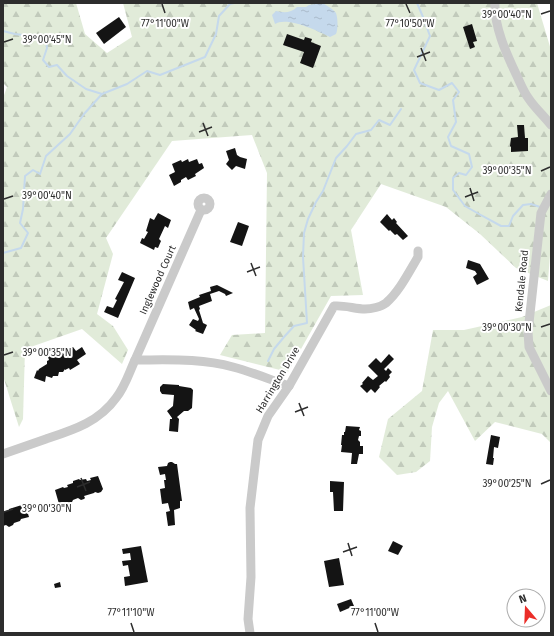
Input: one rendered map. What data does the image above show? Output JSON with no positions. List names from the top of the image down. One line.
{"streets":{"street":["Inglewood Court","Kendale Road","Harrington Drive"]},"north":"top","coordinates":["39°00'40\"N","77°11'00\"W","77°10'50\"W","39°00'45\"N","39°00'35\"N","39°00'30\"N","39°00'25\"N","77°11'10\"W"]}
